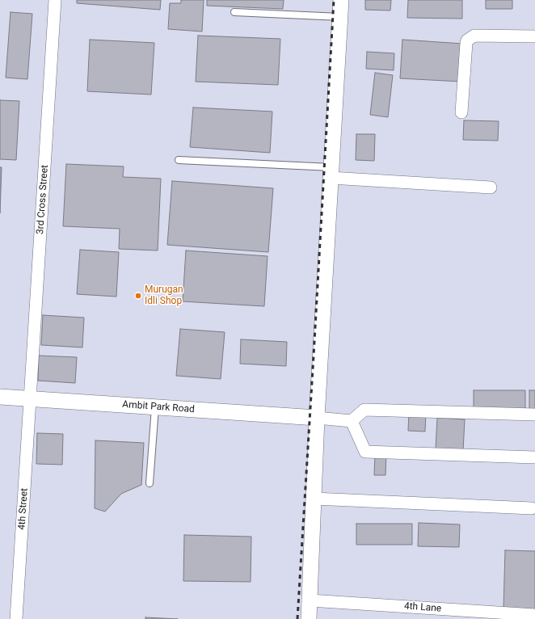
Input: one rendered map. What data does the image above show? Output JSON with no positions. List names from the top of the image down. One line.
{"streets":{"street":["3rd Cross Street","Ambit Park Road","4th Street","4th Lane"]},"crossings":[["3rd Cross Street","Ambit Park Road"],["3rd Cross Street","4th Street"],["Ambit Park Road","4th Street"]],"places":["Murugan Idli Shop"]}
